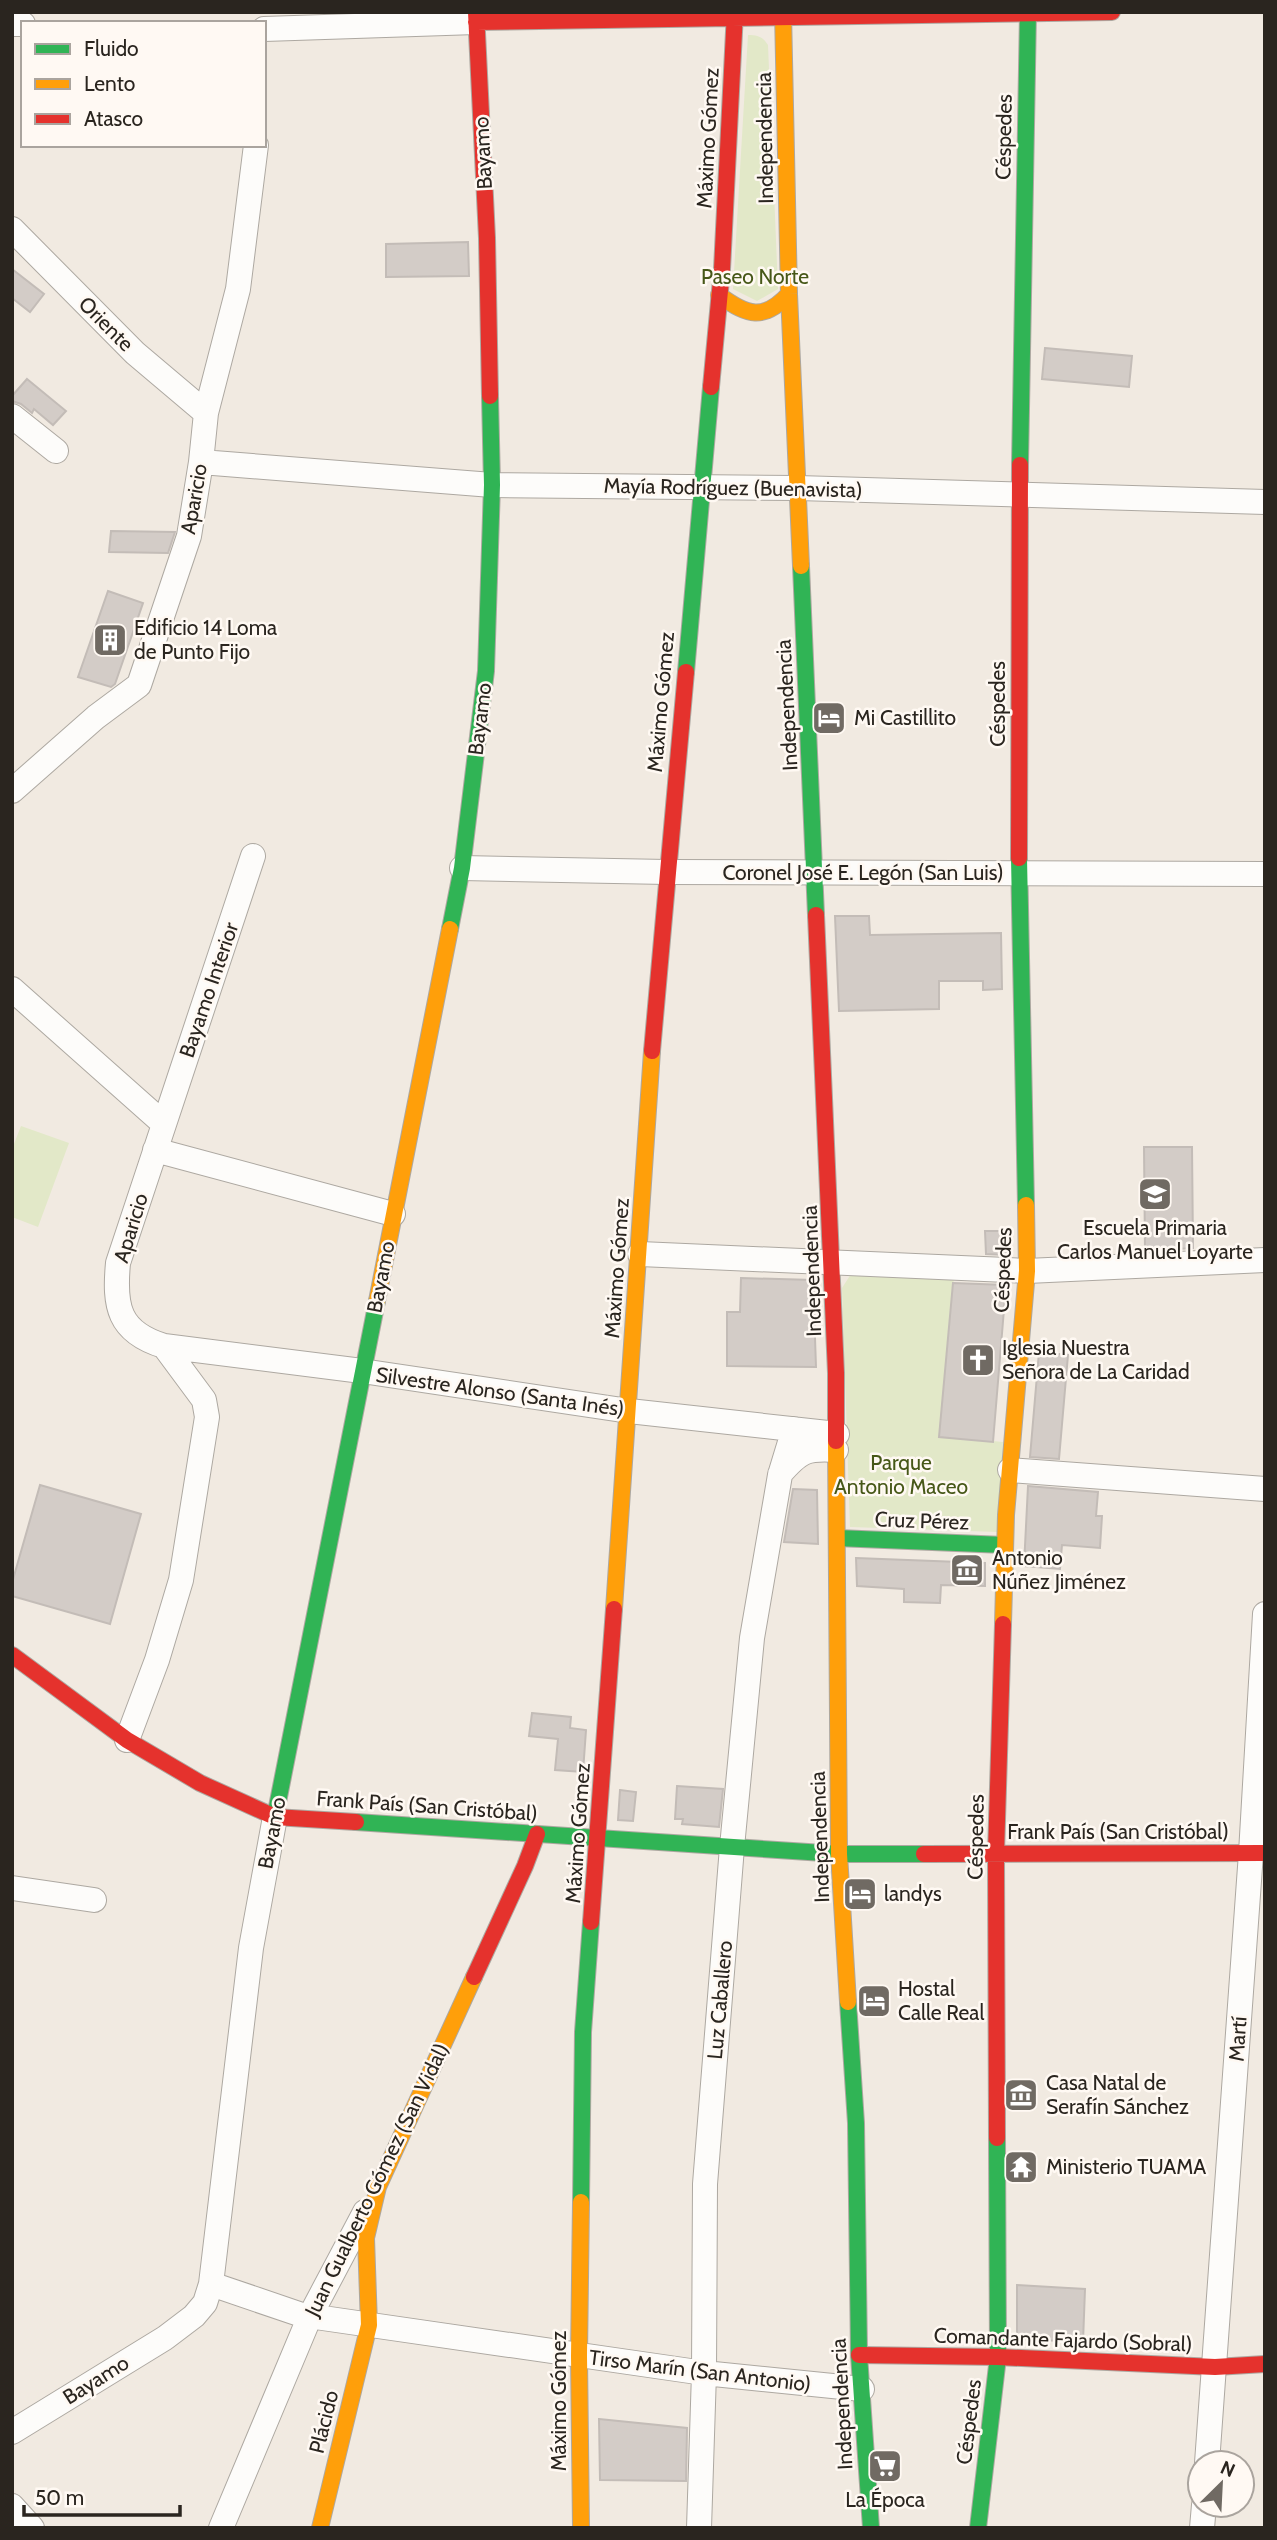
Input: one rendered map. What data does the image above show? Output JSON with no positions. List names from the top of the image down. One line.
{"streets":{"street":["Céspedes","Máximo Gómez","Independencia","Bayamo","Oriente","Mayía Rodríguez (Buenavista)","Aparicio","Coronel José E. Legón (San Luis)","Bayamo Interior","Silvestre Alonso (Santa Inés)","Cruz Pérez","Frank País (San Cristóbal)","Luz Caballero","Martí","Juan Gualberto Gómez (San Vidal)","Comandante Fajardo (Sobral)","Tirso Marín (San Antonio)","Plácido"]},"crossings":[["Céspedes","Mayía Rodríguez (Buenavista)"],["Céspedes","Coronel José E. Legón (San Luis)"],["Céspedes","Cruz Pérez"],["Céspedes","Frank País (San Cristóbal)"],["Céspedes","Comandante Fajardo (Sobral)"],["Máximo Gómez","Mayía Rodríguez (Buenavista)"],["Máximo Gómez","Coronel José E. Legón (San Luis)"],["Máximo Gómez","Silvestre Alonso (Santa Inés)"],["Máximo Gómez","Frank País (San Cristóbal)"],["Máximo Gómez","Tirso Marín (San Antonio)"],["Independencia","Mayía Rodríguez (Buenavista)"],["Independencia","Coronel José E. Legón (San Luis)"],["Independencia","Silvestre Alonso (Santa Inés)"],["Independencia","Cruz Pérez"],["Independencia","Frank País (San Cristóbal)"],["Independencia","Comandante Fajardo (Sobral)"],["Independencia","Tirso Marín (San Antonio)"],["Bayamo","Mayía Rodríguez (Buenavista)"],["Bayamo","Coronel José E. Legón (San Luis)"],["Bayamo","Silvestre Alonso (Santa Inés)"],["Bayamo","Frank País (San Cristóbal)"],["Bayamo","Tirso Marín (San Antonio)"],["Oriente","Aparicio"],["Mayía Rodríguez (Buenavista)","Aparicio"],["Aparicio","Bayamo Interior"],["Aparicio","Silvestre Alonso (Santa Inés)"],["Aparicio","Frank País (San Cristóbal)"],["Silvestre Alonso (Santa Inés)","Luz Caballero"],["Frank País (San Cristóbal)","Luz Caballero"],["Frank País (San Cristóbal)","Martí"],["Frank País (San Cristóbal)","Juan Gualberto Gómez (San Vidal)"],["Luz Caballero","Tirso Marín (San Antonio)"],["Martí","Comandante Fajardo (Sobral)"],["Juan Gualberto Gómez (San Vidal)","Tirso Marín (San Antonio)"],["Juan Gualberto Gómez (San Vidal)","Plácido"],["Tirso Marín (San Antonio)","Plácido"]],"parks":["Paseo Norte","Parque Antonio Maceo"],"places":{"building":["Edificio 14 Loma de Punto Fijo"],"hotel":["Mi Castillito","landys","Hostal Calle Real"],"school or university":["Escuela Primaria Carlos Manuel Loyarte"],"church":["Iglesia Nuestra Señora de La Caridad"],"museum":["Antonio Núñez Jiménez","Casa Natal de Serafín Sánchez"],"temple":["Ministerio TUAMA"],"supermarket":["La Época"]},"legend":["Fluido","Lento","Atasco"],"scale_bar":"50 m","north":"top right"}
